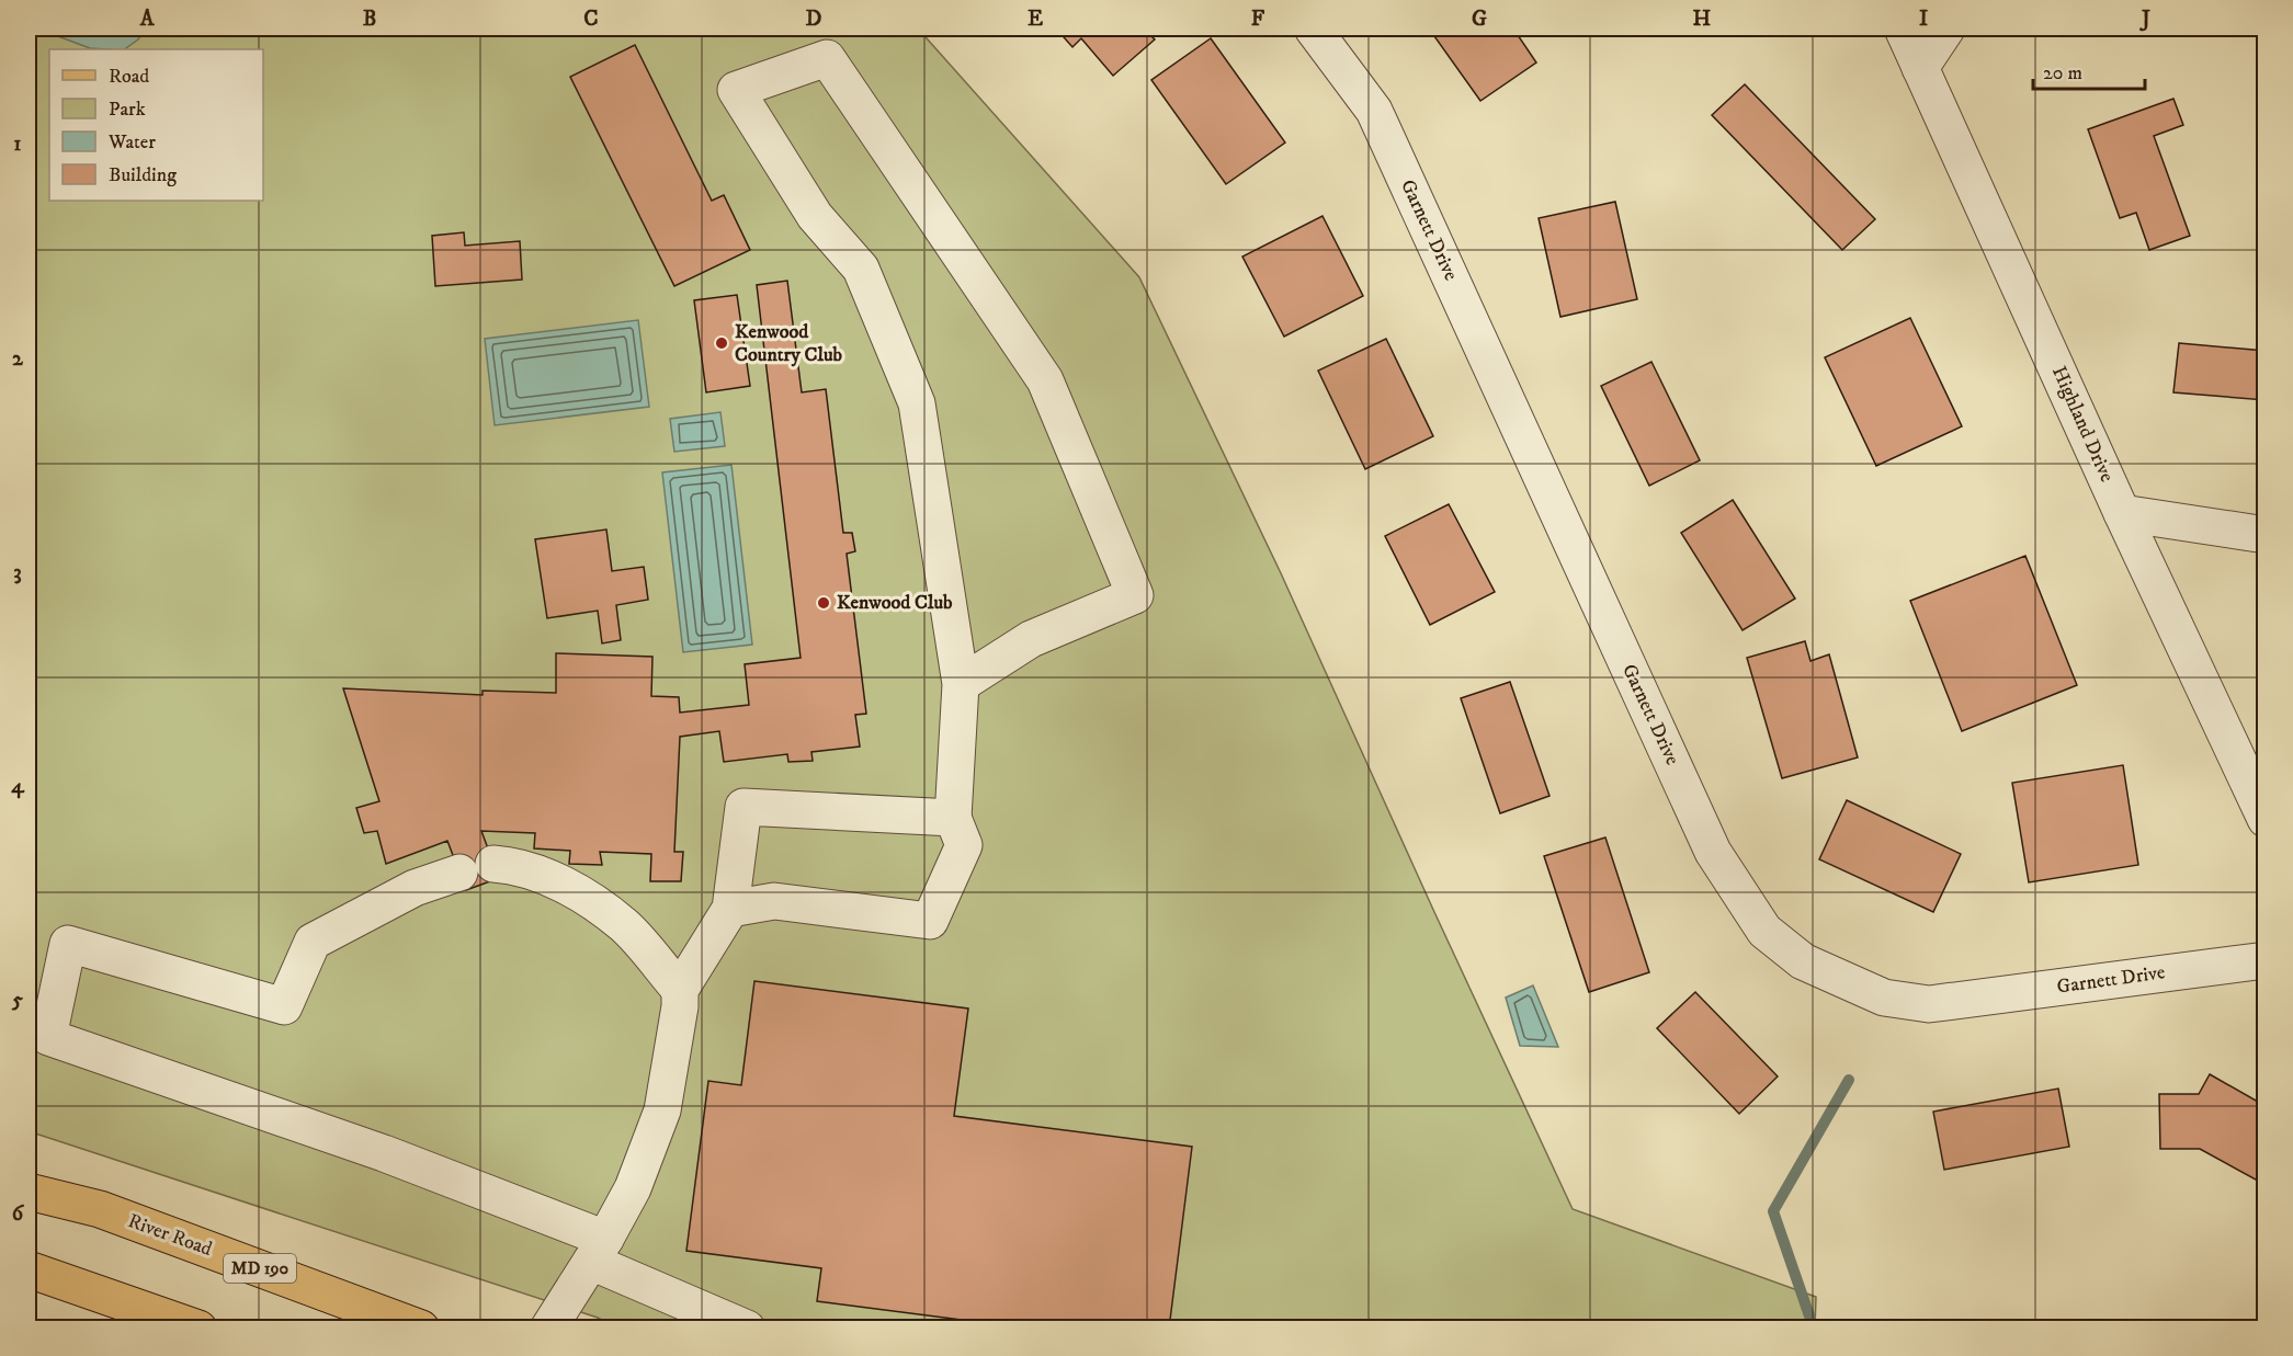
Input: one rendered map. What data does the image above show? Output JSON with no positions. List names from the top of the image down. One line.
{"streets":{"main road":["River Road","MD 190"],"street":["Garnett Drive","Highland Drive"]},"places":["Kenwood Country Club","Kenwood Club"],"legend":["Road","Park","Water","Building"],"scale_bar":"20 m","grid":{"columns":["A","B","C","D","E","F","G","H","I","J"],"rows":["1","2","3","4","5","6"]}}
